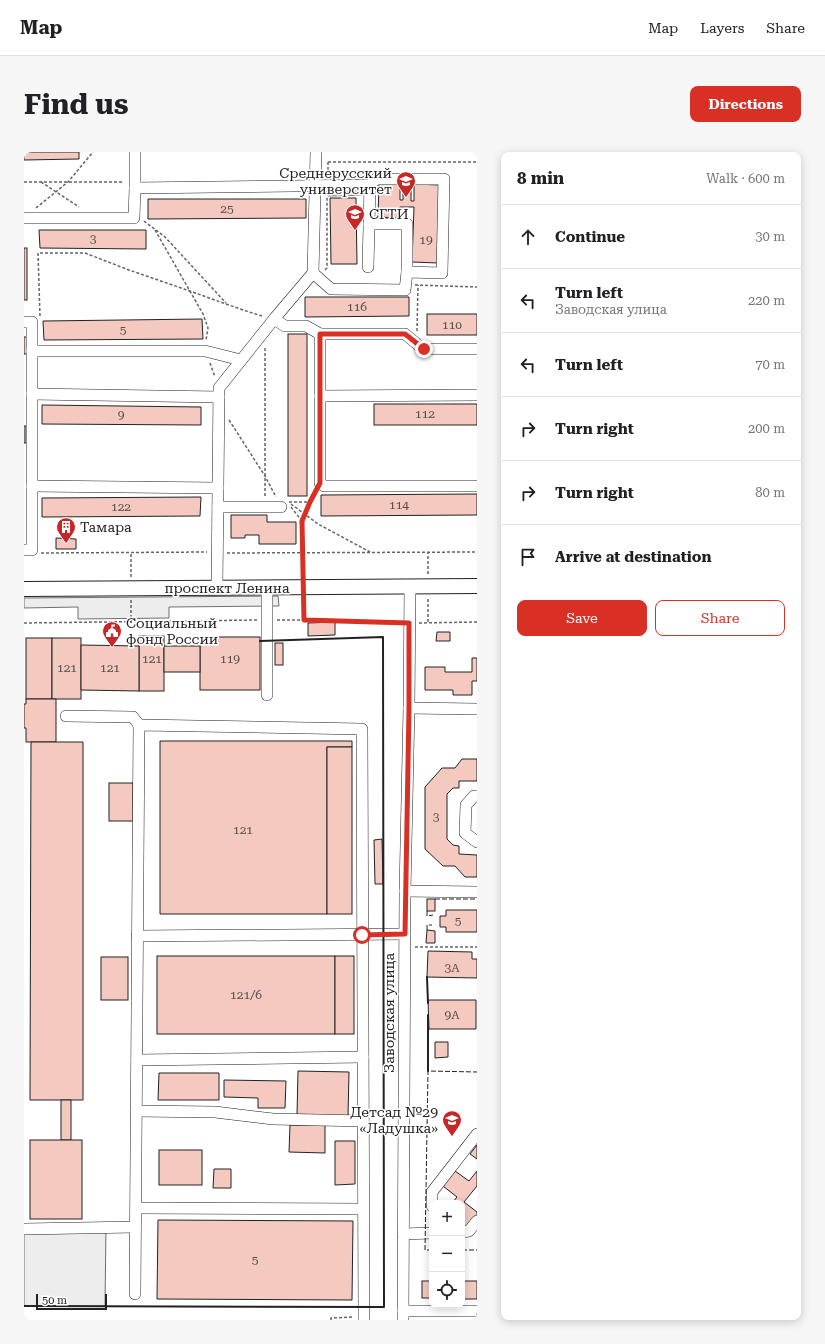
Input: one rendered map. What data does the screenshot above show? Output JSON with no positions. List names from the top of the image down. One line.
{"streets":{"main road":["проспект Ленина"],"street":["Заводская улица"]},"crossings":[["проспект Ленина","Заводская улица"]],"places":{"school or university":["Среднерусский университет","СГТИ","Детсад №29 «Ладушка»"],"building":["Тамара"],"public building":["Социальный фонд России"]},"house_numbers":["25","3","19","116","110","5","112","9","114","122","121","119","121","121","3","121","5","3А","121/6","9А","5"],"scale_bar":"50 m","page":{"header":"Map","nav":["Map","Layers","Share"],"buttons":["Directions",["Save","Share"]],"title":"Find us","heading":["8 min","Walk · 600 m"],"list":[["Continue","30 m"],["Turn left","Заводская улица","220 m"],["Turn left","70 m"],["Turn right","200 m"],["Turn right","80 m"],"Arrive at destination"],"map_buttons":["+","−"],"scale":"50 m"}}
